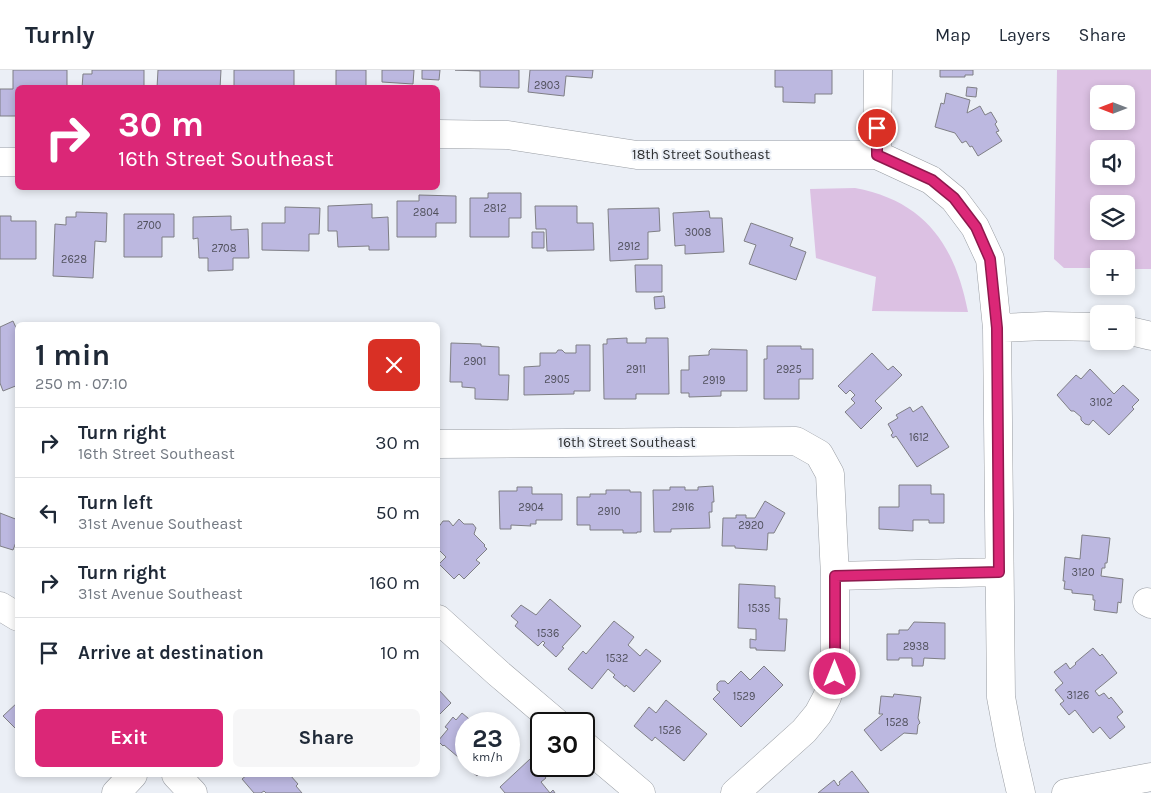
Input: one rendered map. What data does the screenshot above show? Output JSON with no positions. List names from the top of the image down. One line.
{"streets":{"street":["18th Street Southeast","16th Street Southeast"]},"house_numbers":["2903","2812","2804","2700","3008","2912","2708","2628","2901","2911","2925","2905","2919","3102","1612","2904","2916","2910","2920","3120","1535","1536","2938","1532","3126","1529","1528","1526"],"north":"left","page":{"header":"Turnly","nav":["Map","Layers","Share"],"map_buttons":["+","−"],"turn":["30 m","16th Street Southeast"],"heading":["1 min","250 m · 07:10"],"list":[{"name":"Turn right","note":"16th Street Southeast","value":"30 m"},{"name":"Turn left","note":"31st Avenue Southeast","value":"50 m"},{"name":"Turn right","note":"31st Avenue Southeast","value":"160 m"},{"name":"Arrive at destination","value":"10 m"}],"buttons":["Exit","Share"],"speed":"23 km/h","limit":"30"}}
